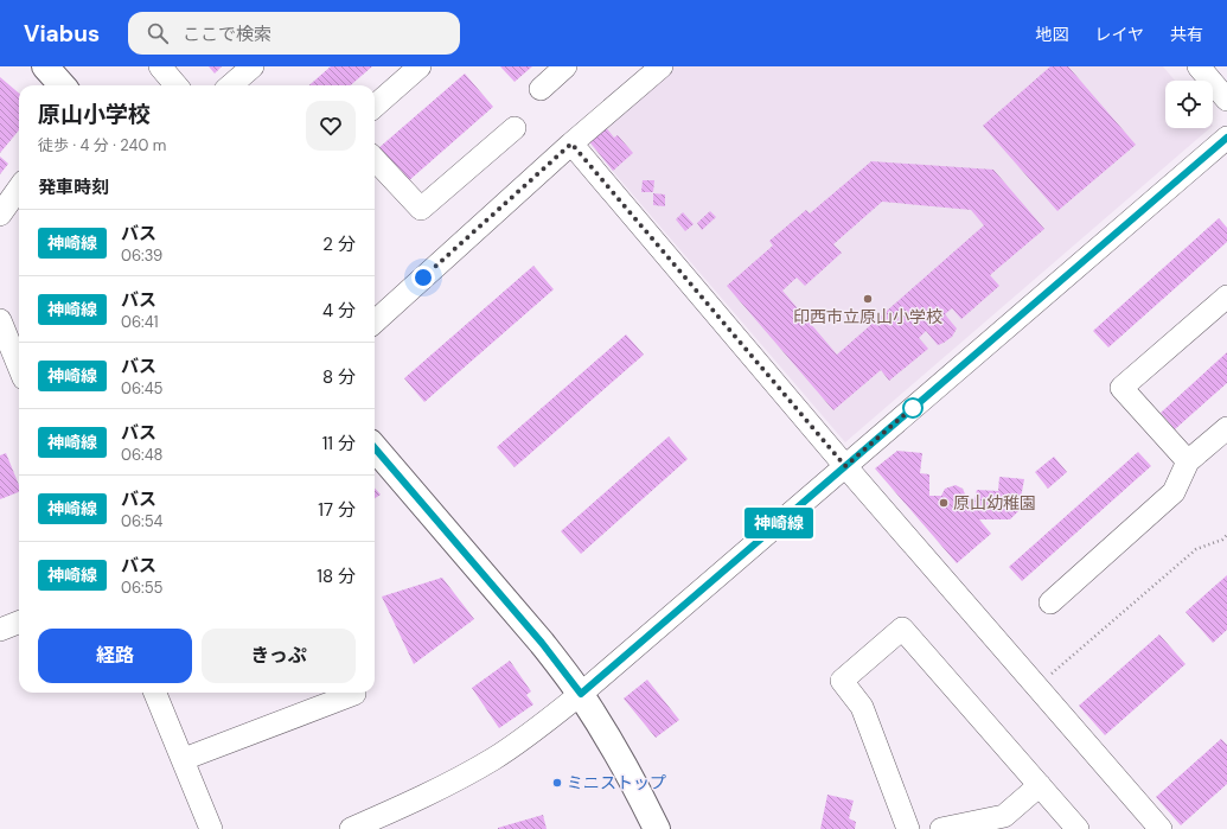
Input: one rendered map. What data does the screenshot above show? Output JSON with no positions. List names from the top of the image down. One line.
{"places":["印西市立原山小学校","原山幼稚園","ミニストップ"],"lines":["bus line 神崎線"],"page":{"header":"Viabus","search":"ここで検索","nav":["地図","レイヤ","共有"],"on_map":"神崎線","heading":[["原山小学校","徒歩 · 4 分 · 240 m"],"発車時刻"],"list":[{"mark":"神崎線","name":"バス","note":"06:39","value":"2 分"},{"mark":"神崎線","name":"バス","note":"06:41","value":"4 分"},{"mark":"神崎線","name":"バス","note":"06:45","value":"8 分"},{"mark":"神崎線","name":"バス","note":"06:48","value":"11 分"},{"mark":"神崎線","name":"バス","note":"06:54","value":"17 分"},{"mark":"神崎線","name":"バス","note":"06:55","value":"18 分"}],"buttons":["経路","きっぷ"]}}
